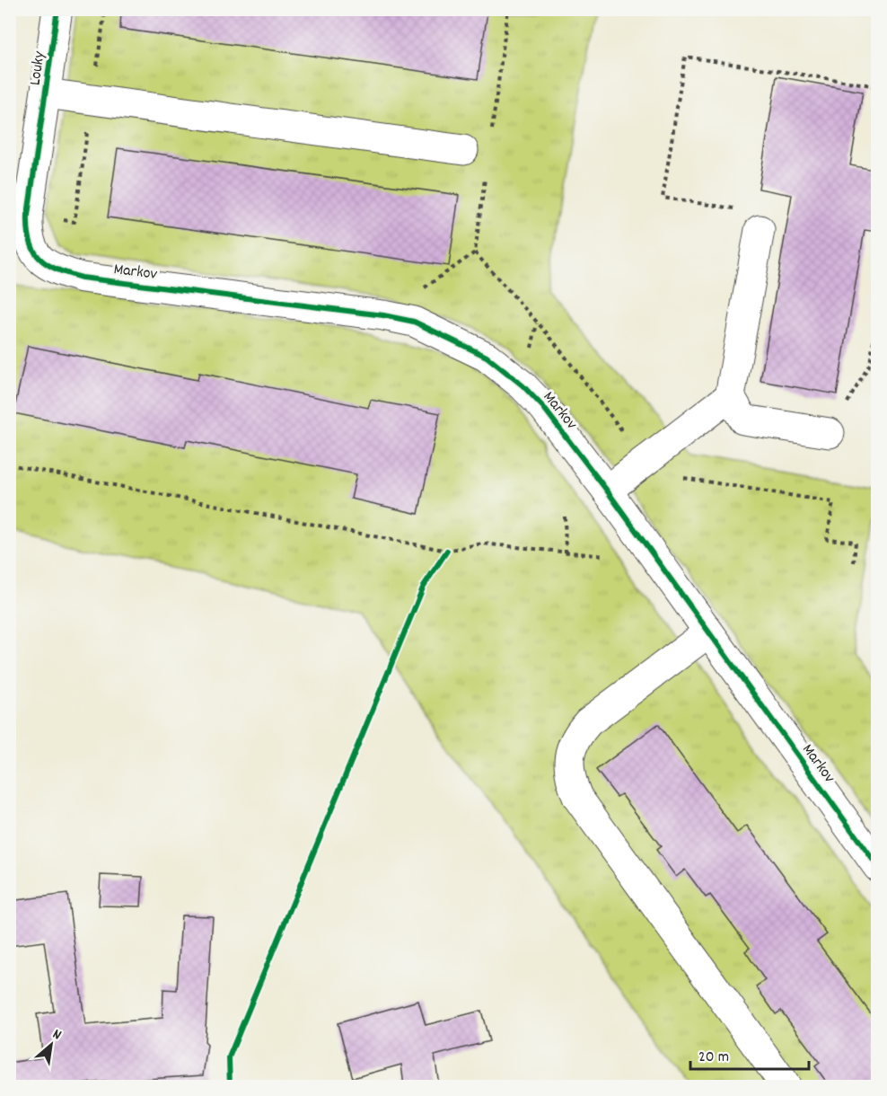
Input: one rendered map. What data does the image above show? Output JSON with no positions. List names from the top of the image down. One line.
{"streets":{"street":["Louky","Markov"]},"crossings":[["Louky","Markov"]],"scale_bar":"20 m","north":"top right"}
